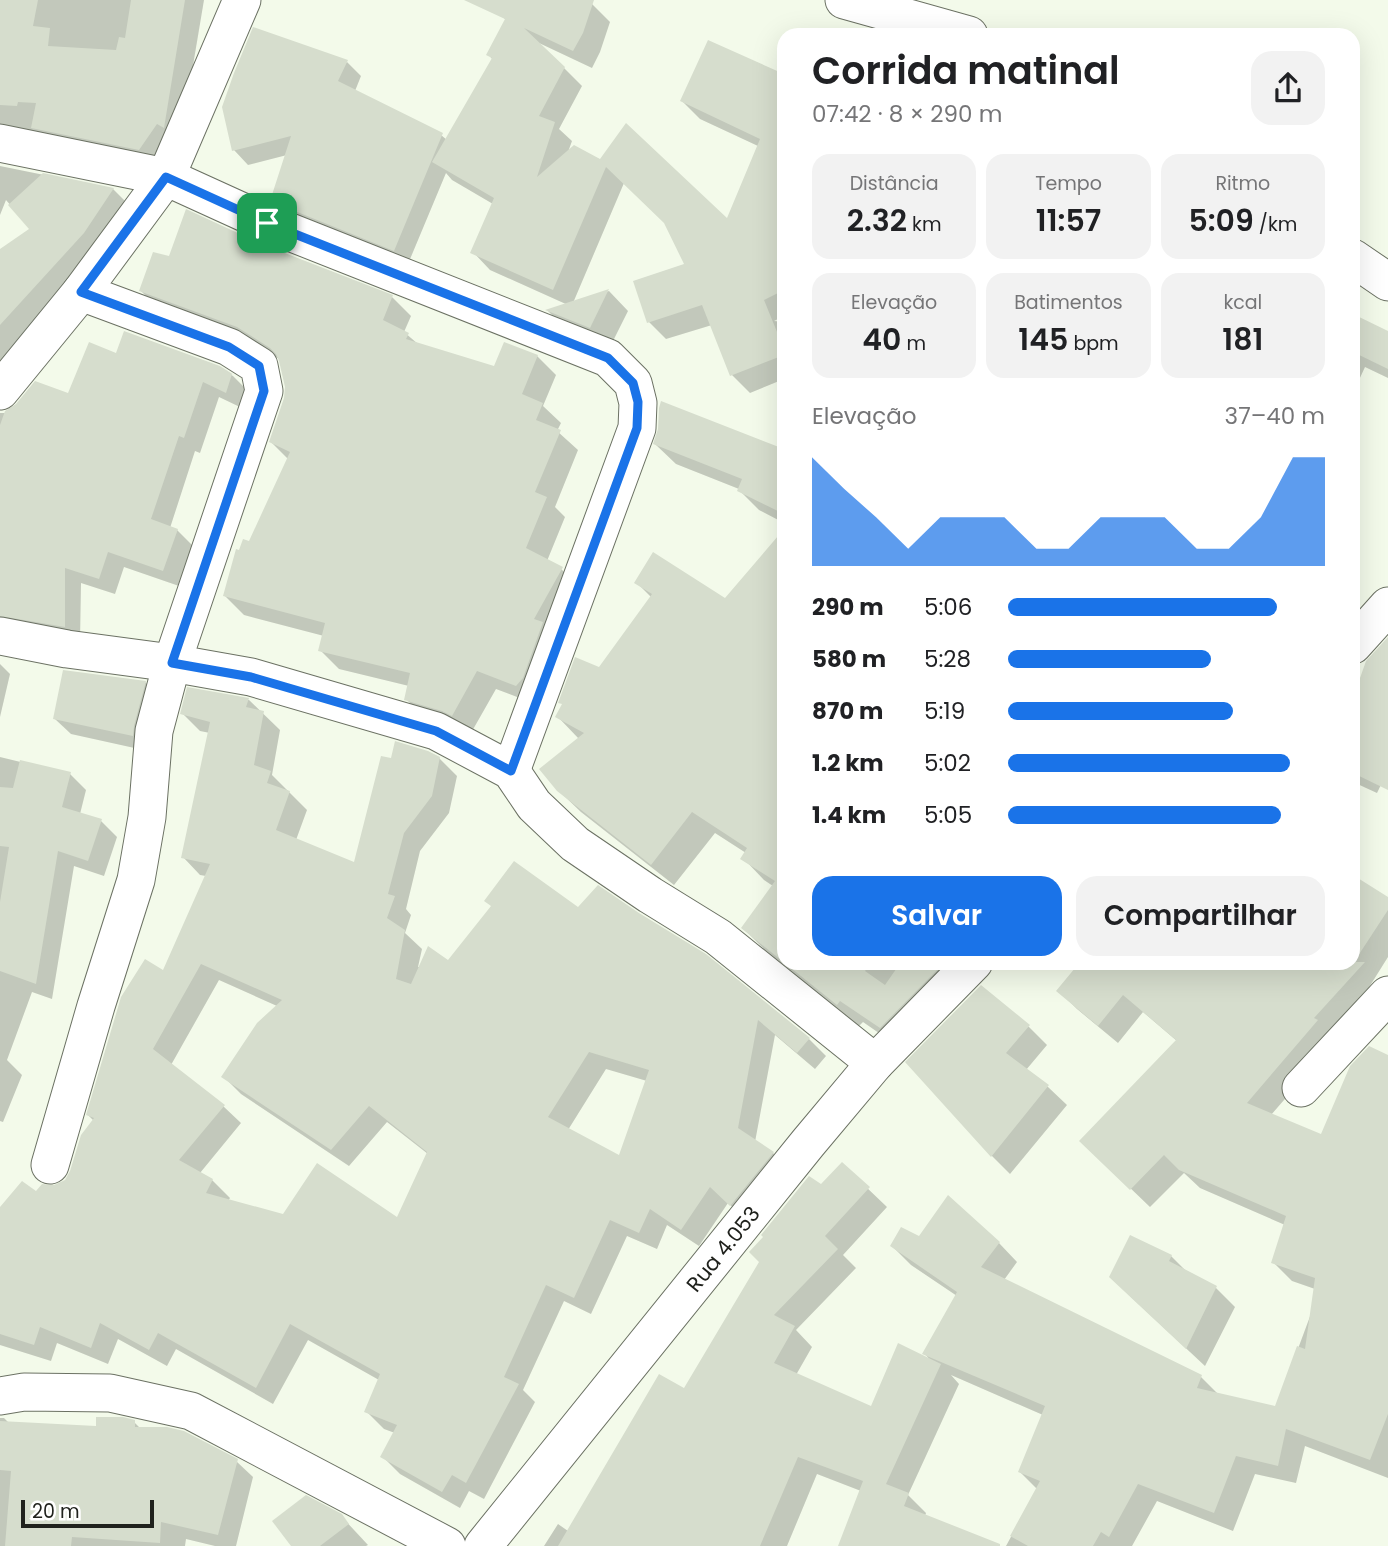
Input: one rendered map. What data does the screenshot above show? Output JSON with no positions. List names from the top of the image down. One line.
{"streets":{"street":["Rua 4.053"]},"scale_bar":"20 m","page":{"heading":["Corrida matinal","07:42 · 8 × 290 m"],"stats":[["Distância","2.32 km"],["Tempo","11:57"],["Ritmo","5:09 /km"],["Elevação","40 m"],["Batimentos","145 bpm"],["kcal","181"]],"chart":["Elevação","37–40 m"],"list":[{"name":"290 m","note":"5:06"},{"name":"580 m","note":"5:28"},{"name":"870 m","note":"5:19"},{"name":"1.2 km","note":"5:02"},{"name":"1.4 km","note":"5:05"}],"buttons":["Salvar","Compartilhar"],"scale":"20 m"}}
